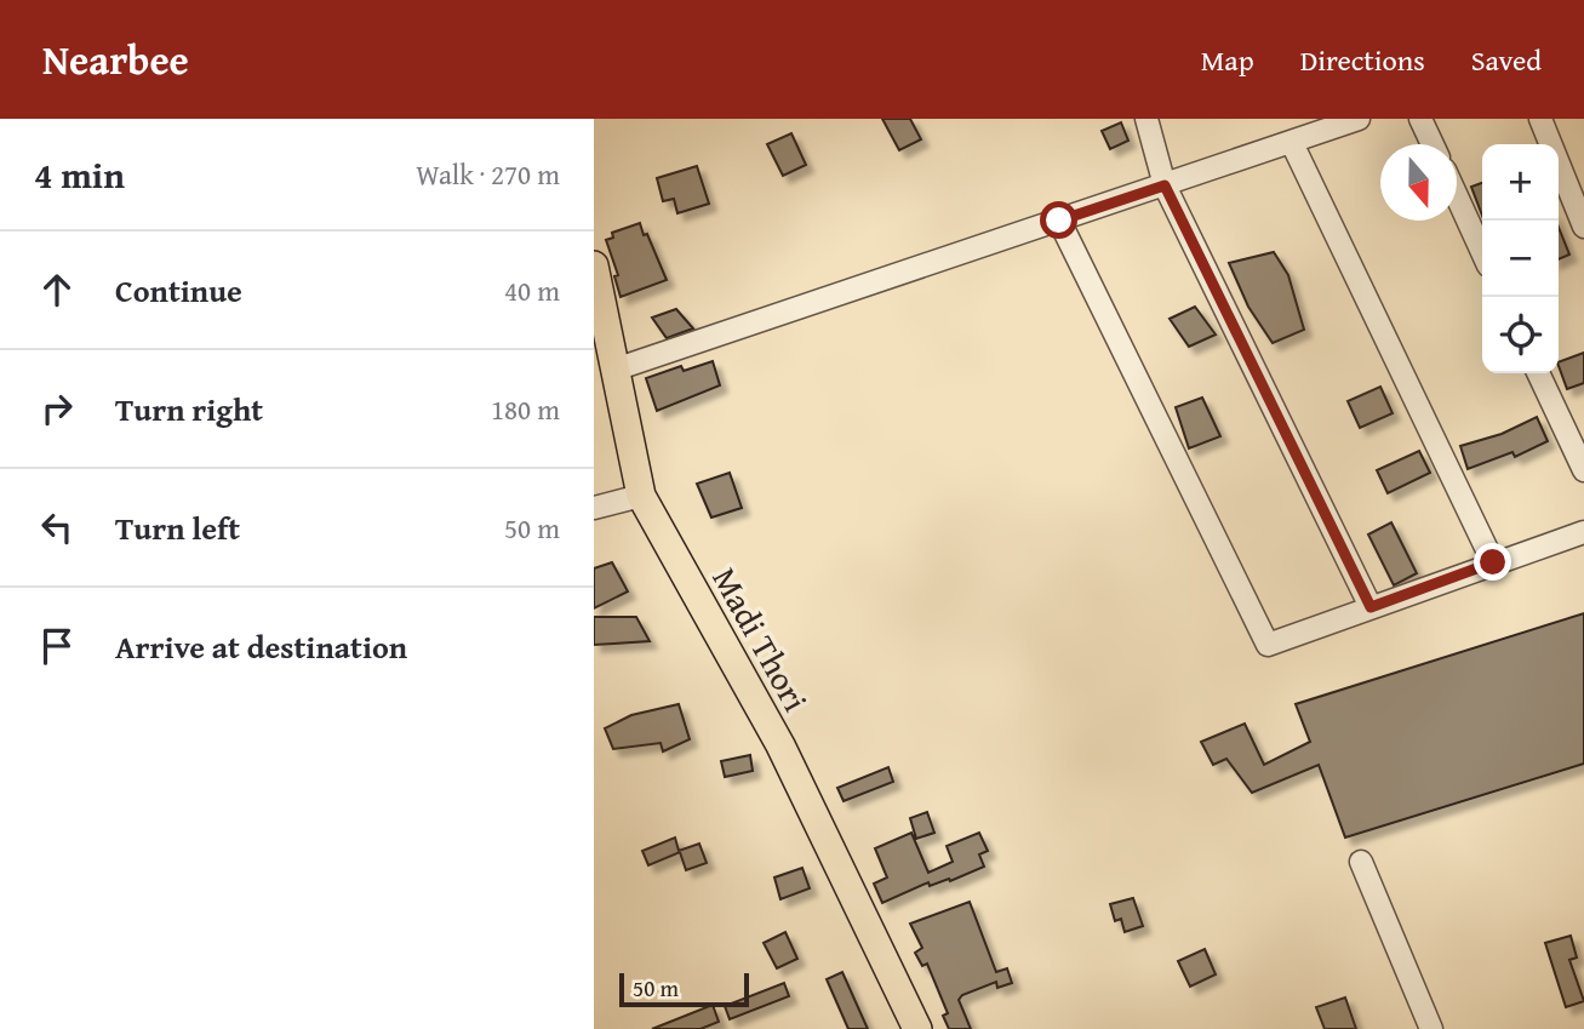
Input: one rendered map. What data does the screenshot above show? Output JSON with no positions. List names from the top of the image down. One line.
{"streets":{"main road":["Madi Thori"]},"scale_bar":"50 m","north":"bottom","page":{"header":"Nearbee","nav":["Map","Directions","Saved"],"heading":["4 min","Walk · 270 m"],"map_buttons":["+","−"],"list":[["Continue","40 m"],["Turn right","180 m"],["Turn left","50 m"],"Arrive at destination"],"scale":"50 m"}}
